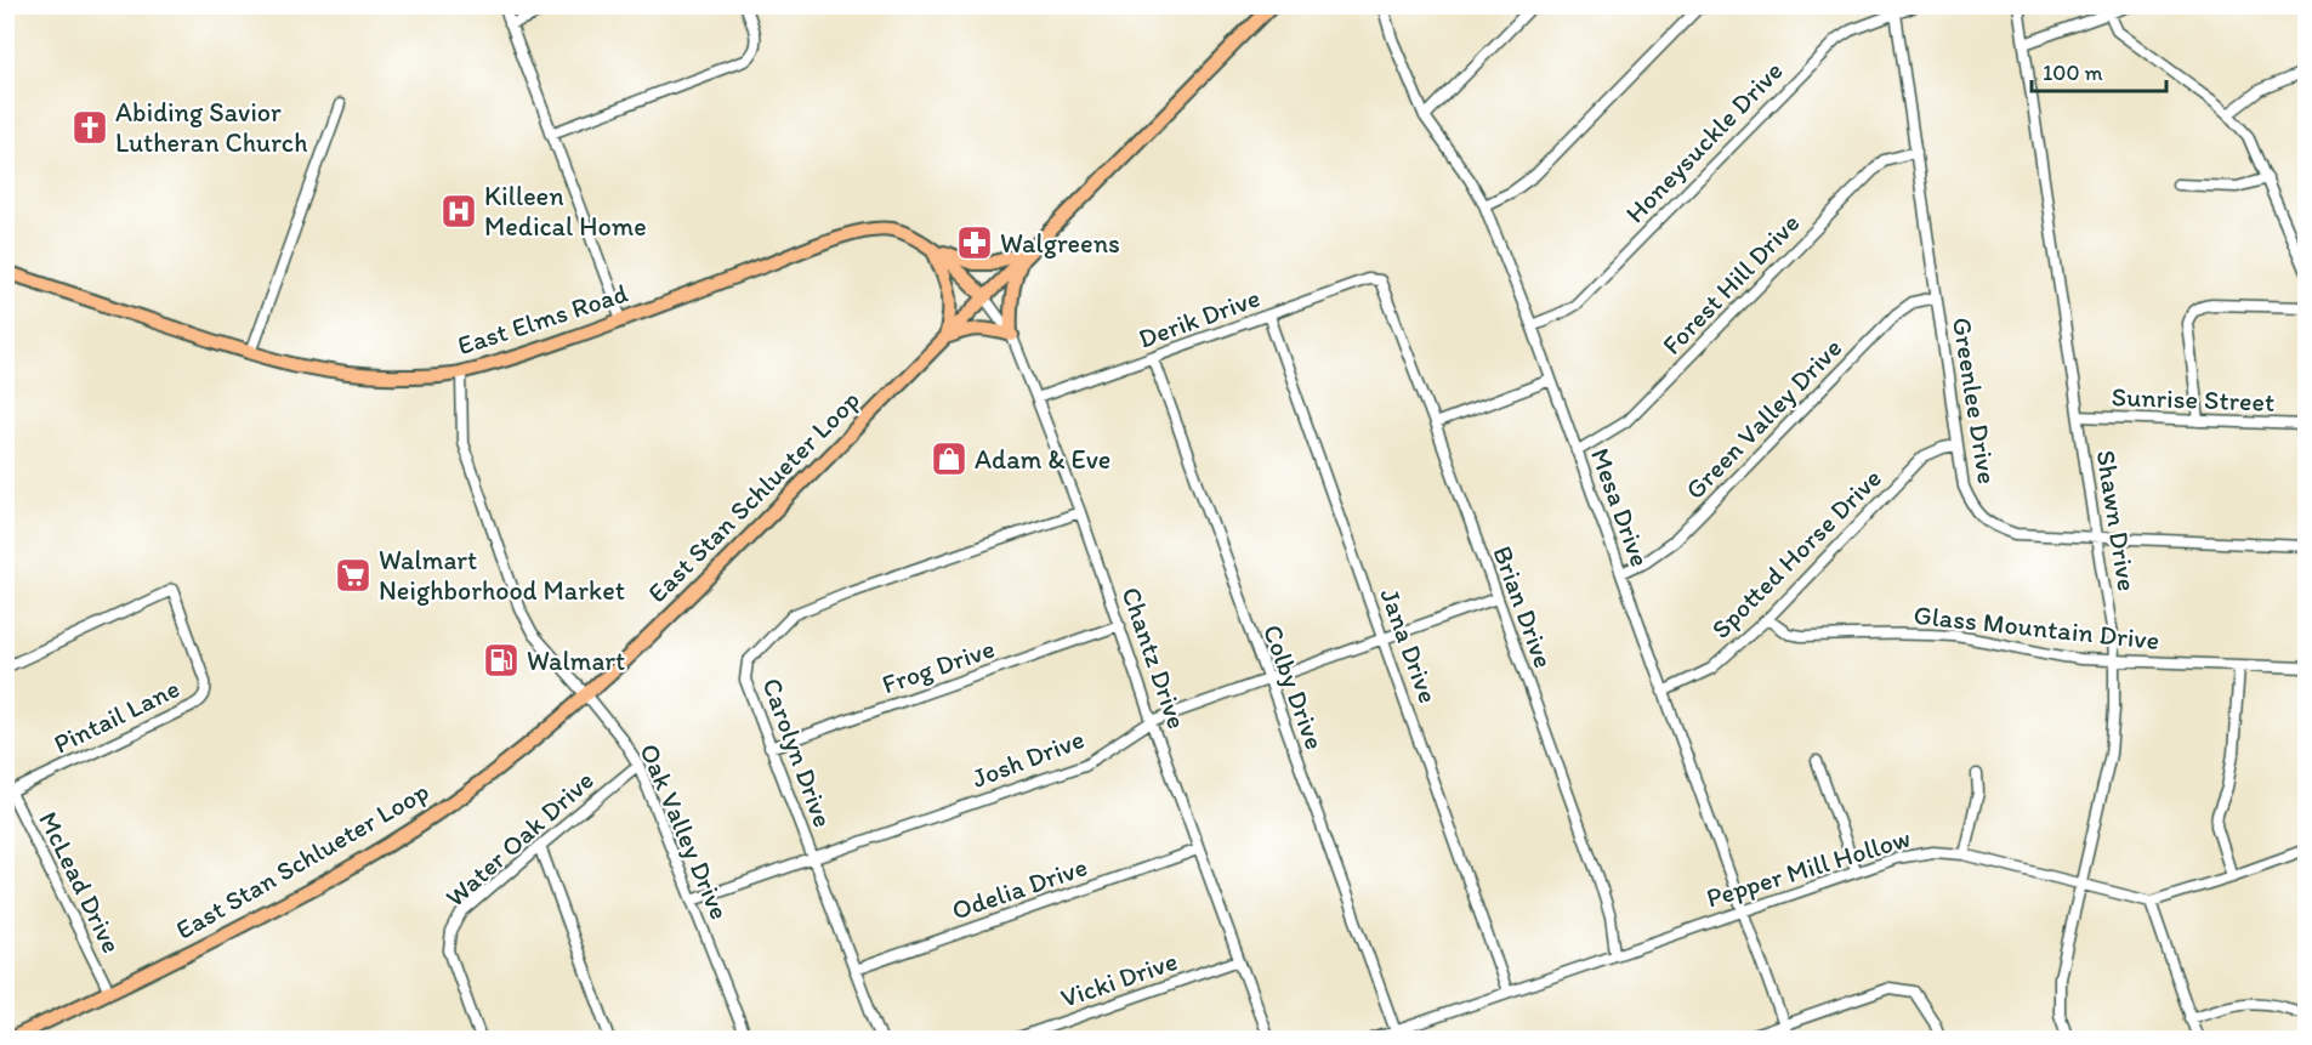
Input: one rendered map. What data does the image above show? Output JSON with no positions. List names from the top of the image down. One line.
{"streets":{"main road":["East Elms Road","East Stan Schlueter Loop"],"street":["Honeysuckle Drive","Forest Hill Drive","Derik Drive","Sunrise Street","Greenlee Drive","Green Valley Drive","Mesa Drive","Shawn Drive","Spotted Horse Drive","Brian Drive","Glass Mountain Drive","Jana Drive","Chantz Drive","Frog Drive","Colby Drive","Pintail Lane","Carolyn Drive","Josh Drive","Oak Valley Drive","Water Oak Drive","Pepper Mill Hollow","McLead Drive","Odelia Drive","Vicki Drive"]},"crossings":[["Honeysuckle Drive","Greenlee Drive"],["Honeysuckle Drive","Mesa Drive"],["Forest Hill Drive","Greenlee Drive"],["Forest Hill Drive","Mesa Drive"],["Derik Drive","Brian Drive"],["Derik Drive","Jana Drive"],["Derik Drive","Chantz Drive"],["Derik Drive","Colby Drive"],["East Elms Road","East Stan Schlueter Loop"],["East Elms Road","Chantz Drive"],["East Elms Road","Oak Valley Drive"],["Sunrise Street","Shawn Drive"],["Greenlee Drive","Green Valley Drive"],["Greenlee Drive","Shawn Drive"],["Greenlee Drive","Spotted Horse Drive"],["Green Valley Drive","Mesa Drive"],["East Stan Schlueter Loop","Chantz Drive"],["East Stan Schlueter Loop","Oak Valley Drive"],["East Stan Schlueter Loop","McLead Drive"],["Mesa Drive","Spotted Horse Drive"],["Mesa Drive","Pepper Mill Hollow"],["Shawn Drive","Glass Mountain Drive"],["Shawn Drive","Pepper Mill Hollow"],["Spotted Horse Drive","Glass Mountain Drive"],["Brian Drive","Josh Drive"],["Brian Drive","Pepper Mill Hollow"],["Jana Drive","Josh Drive"],["Jana Drive","Pepper Mill Hollow"],["Chantz Drive","Frog Drive"],["Chantz Drive","Carolyn Drive"],["Chantz Drive","Josh Drive"],["Chantz Drive","Odelia Drive"],["Chantz Drive","Vicki Drive"],["Frog Drive","Carolyn Drive"],["Colby Drive","Josh Drive"],["Colby Drive","Pepper Mill Hollow"],["Pintail Lane","McLead Drive"],["Carolyn Drive","Josh Drive"],["Carolyn Drive","Odelia Drive"],["Josh Drive","Oak Valley Drive"],["Oak Valley Drive","Water Oak Drive"]],"places":{"church":["Abiding Savior Lutheran Church"],"hospital":["Killeen Medical Home"],"pharmacy":["Walgreens"],"shop":["Adam & Eve"],"supermarket":["Walmart Neighborhood Market"],"fuel station":["Walmart"]},"scale_bar":"100 m"}
